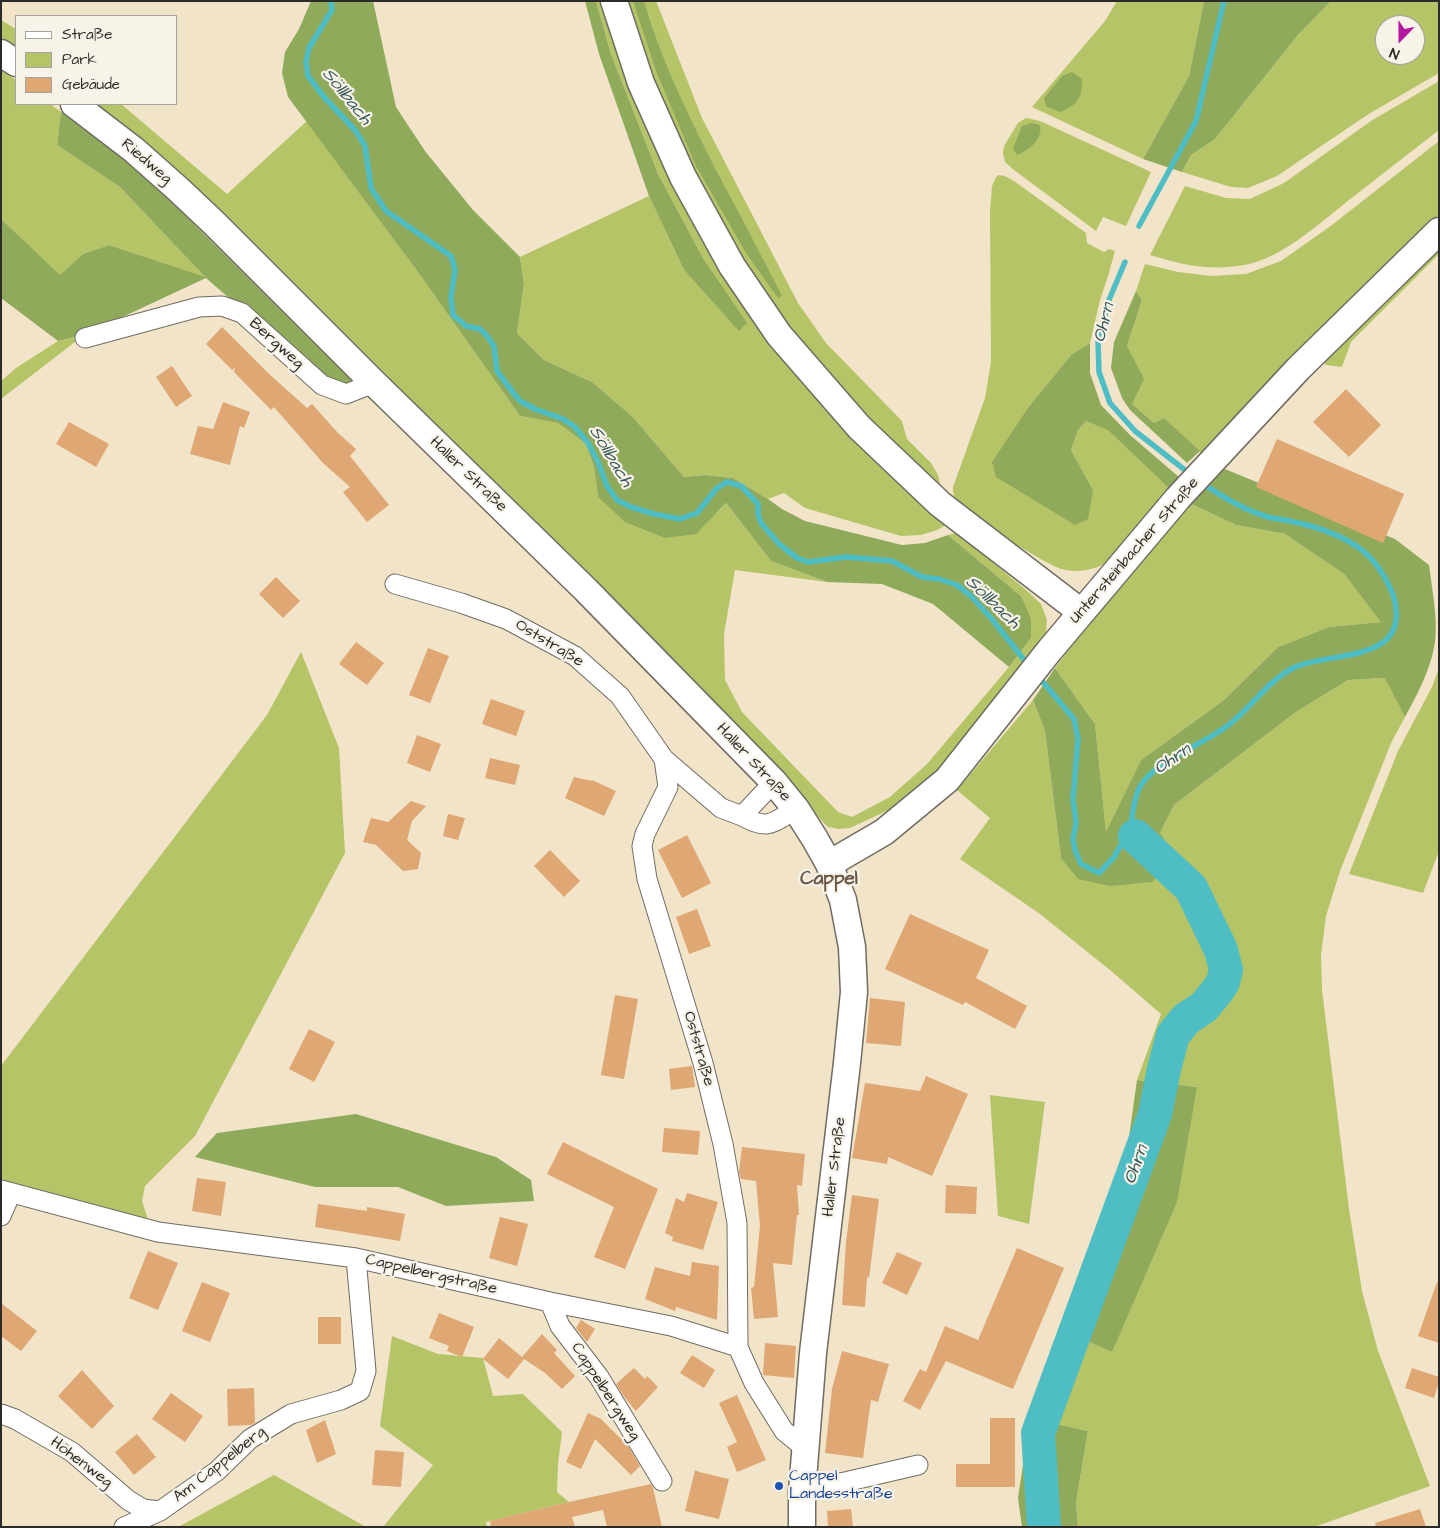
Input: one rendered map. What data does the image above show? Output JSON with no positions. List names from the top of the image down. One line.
{"streets":{"main road":["Riedweg","Haller Straße","Untersteinbacher Straße"],"street":["Bergweg","Oststraße","Cappelbergstraße","Cappelbergweg","Höhenweg","Am Cappelberg"]},"crossings":[["Riedweg","Haller Straße"],["Bergweg","Haller Straße"],["Haller Straße","Untersteinbacher Straße"],["Haller Straße","Oststraße"],["Oststraße","Cappelbergstraße"],["Cappelbergstraße","Cappelbergweg"],["Cappelbergstraße","Am Cappelberg"],["Höhenweg","Am Cappelberg"]],"districts":["Cappel"],"water":["Söllbach","Ohrn"],"places":["Cappel Landesstraße"],"legend":["Straße","Park","Gebäude"],"north":"bottom"}
